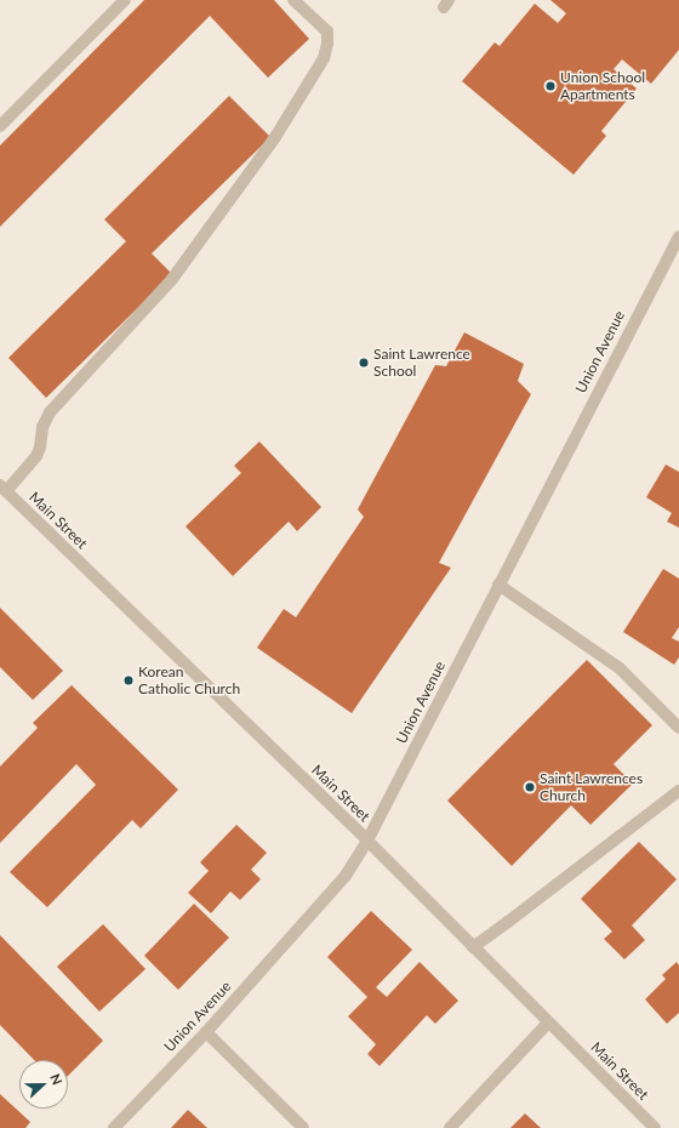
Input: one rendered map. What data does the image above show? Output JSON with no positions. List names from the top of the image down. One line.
{"streets":{"street":["Union Avenue","Main Street"]},"crossings":[["Union Avenue","Main Street"]],"places":["Union School Apartments","Saint Lawrence School","Korean Catholic Church","Saint Lawrences Church"],"north":"right"}
